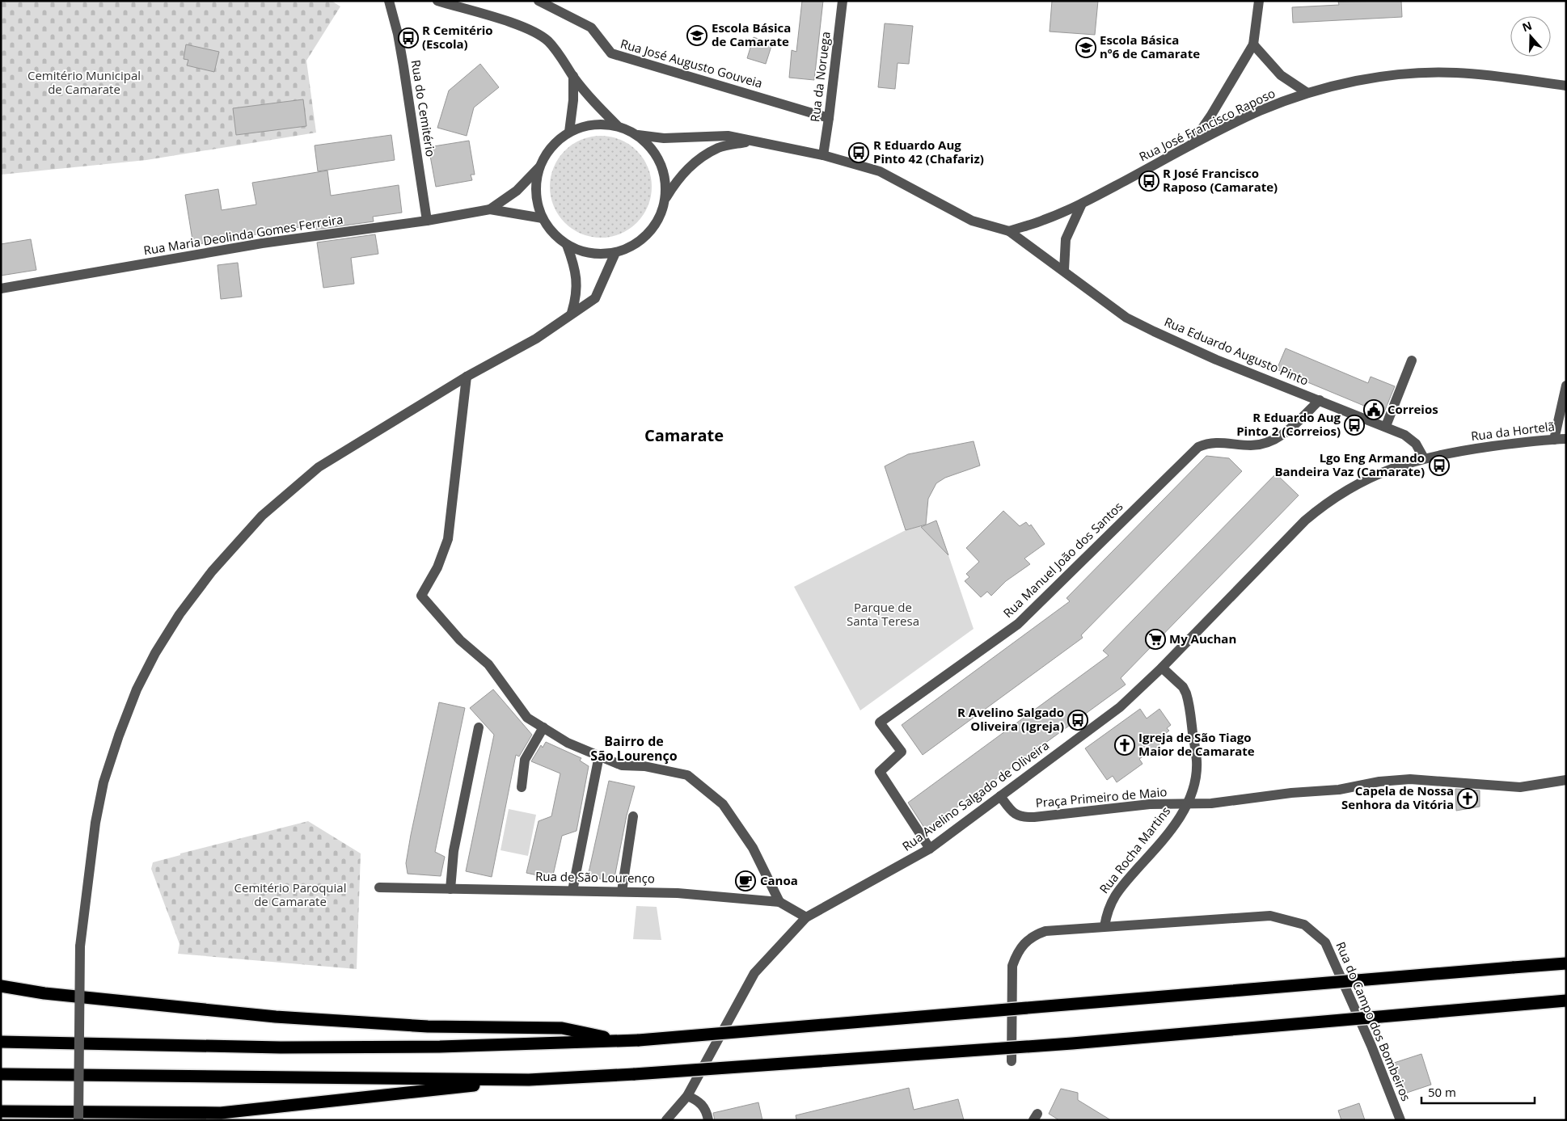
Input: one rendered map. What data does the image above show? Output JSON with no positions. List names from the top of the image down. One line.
{"streets":{"street":["Rua José Augusto Gouveia","Rua da Noruega","Rua do Cemitério","Rua José Francisco Raposo","Rua Maria Deolinda Gomes Ferreira","Rua Eduardo Augusto Pinto","Rua da Hortelã","Rua Manuel João dos Santos","Rua Avelino Salgado de Oliveira","Praça Primeiro de Maio","Rua Rocha Martins","Rua de São Lourenço","Rua do Campo dos Bombeiros"]},"crossings":[["Rua José Augusto Gouveia","Rua da Noruega"],["Rua do Cemitério","Rua Maria Deolinda Gomes Ferreira"],["Rua José Francisco Raposo","Rua Eduardo Augusto Pinto"],["Rua Eduardo Augusto Pinto","Rua da Hortelã"],["Rua Eduardo Augusto Pinto","Rua Manuel João dos Santos"],["Rua da Hortelã","Rua Avelino Salgado de Oliveira"],["Rua Manuel João dos Santos","Rua Avelino Salgado de Oliveira"],["Rua Avelino Salgado de Oliveira","Praça Primeiro de Maio"],["Rua Avelino Salgado de Oliveira","Rua de São Lourenço"],["Praça Primeiro de Maio","Rua Rocha Martins"],["Rua Rocha Martins","Rua do Campo dos Bombeiros"]],"districts":["Camarate","Bairro de São Lourenço"],"parks":["Cemitério Municipal de Camarate","Parque de Santa Teresa","Cemitério Paroquial de Camarate"],"places":{"school or university":["Escola Básica de Camarate","Escola Básica nº6 de Camarate"],"bus stop":["R Cemitério (Escola)","R Eduardo Aug Pinto 42 (Chafariz)","R José Francisco Raposo (Camarate)","R Eduardo Aug Pinto 2 (Correios)","Lgo Eng Armando Bandeira Vaz (Camarate)","R Avelino Salgado Oliveira (Igreja)"],"public building":["Correios"],"supermarket":["My Auchan"],"church":["Igreja de São Tiago Maior de Camarate","Capela de Nossa Senhora da Vitória"],"cafe":["Canoa"]},"scale_bar":"50 m","north":"top"}
